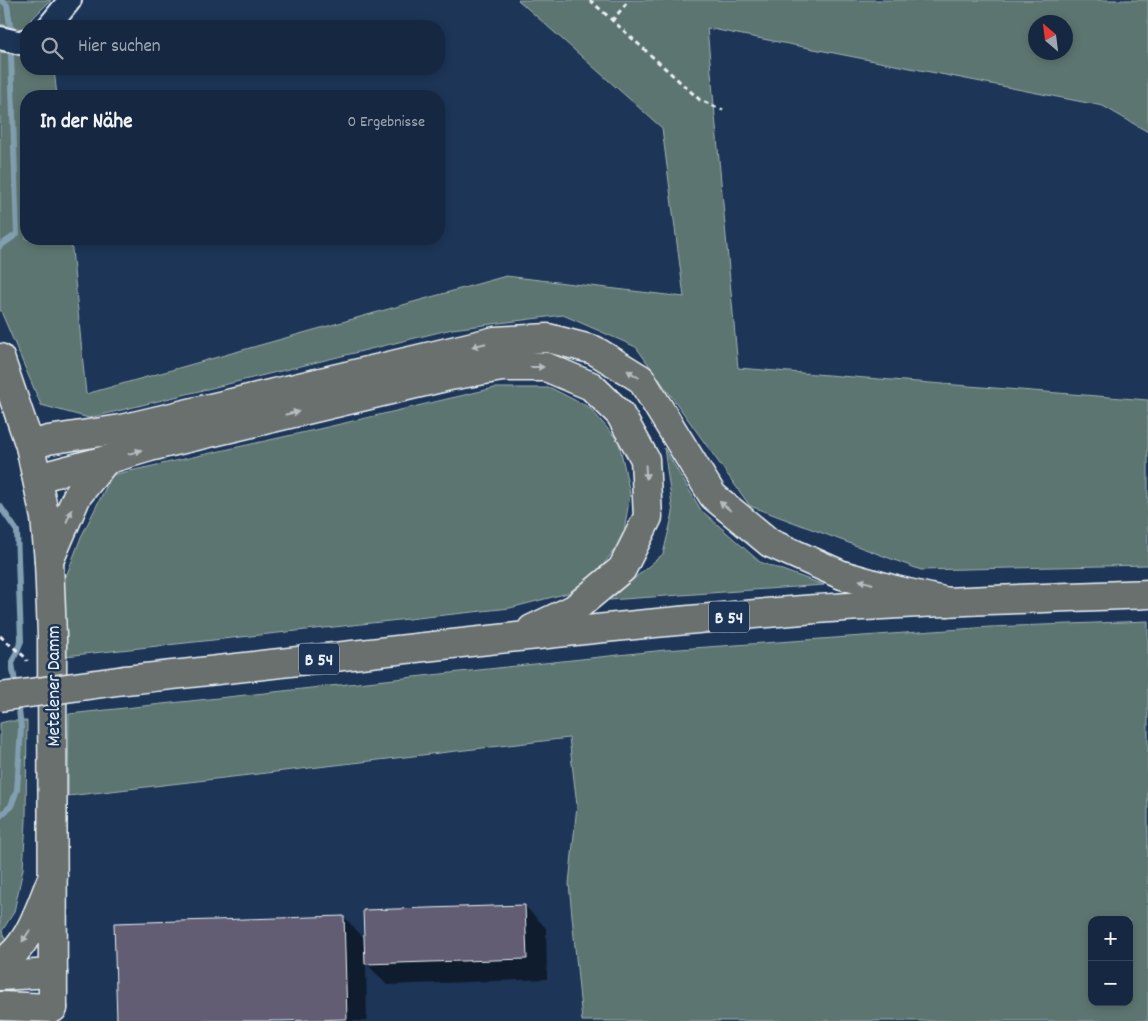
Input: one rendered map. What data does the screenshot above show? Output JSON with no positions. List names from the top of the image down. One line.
{"streets":{"main road":["B 54","Metelener Damm"]},"north":"top left","page":{"search":"Hier suchen","heading":["In der Nähe","0 Ergebnisse"],"map_buttons":["+","−"]}}
